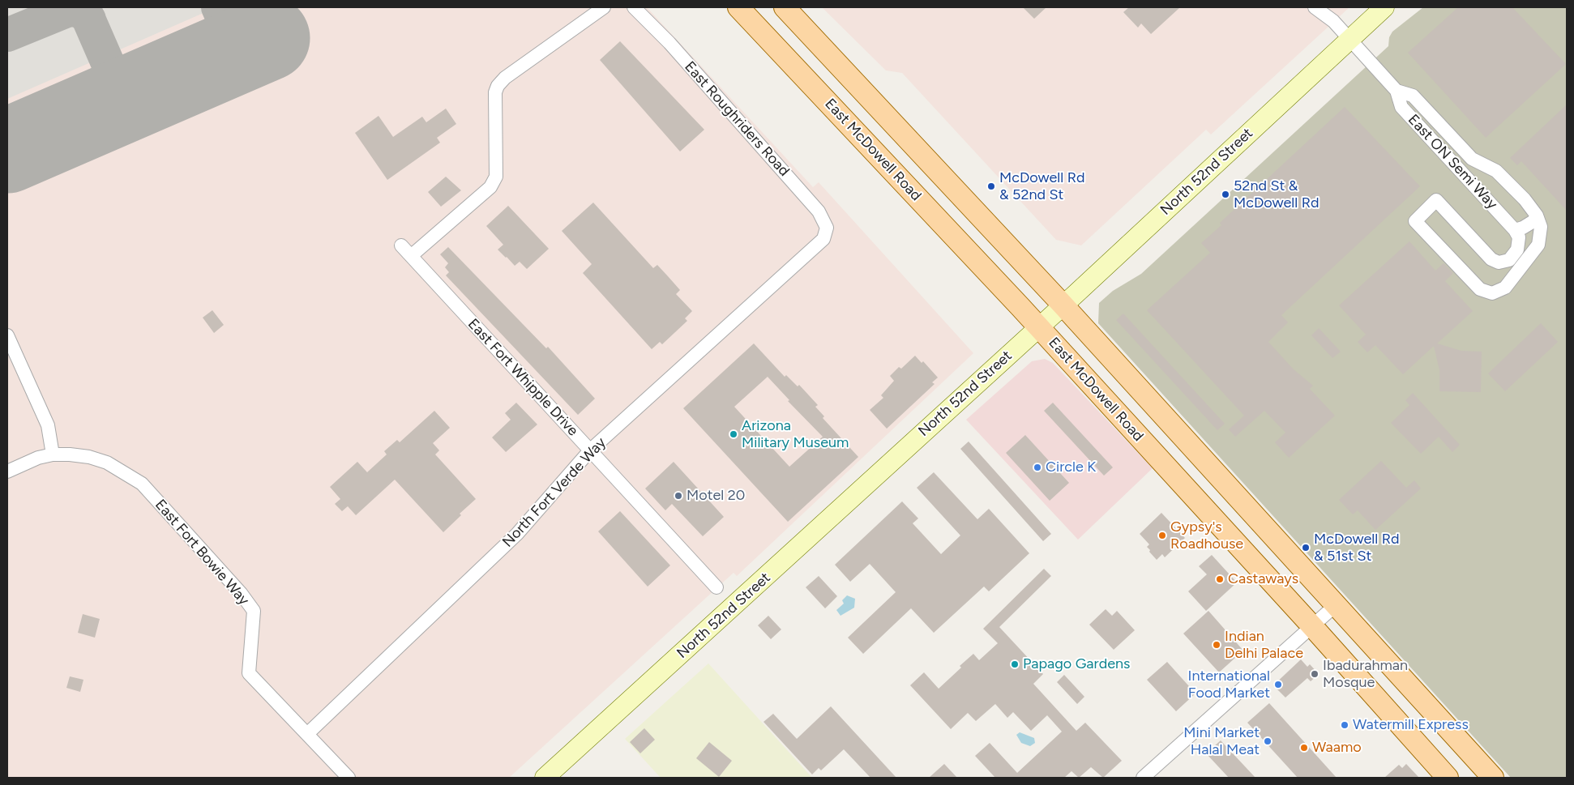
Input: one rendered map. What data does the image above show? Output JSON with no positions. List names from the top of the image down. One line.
{"streets":{"main road":["East McDowell Road","North 52nd Street"],"street":["East Roughriders Road","East ON Semi Way","East Fort Whipple Drive","North Fort Verde Way","East Fort Bowie Way"]},"crossings":[["East Roughriders Road","North Fort Verde Way"],["East McDowell Road","North 52nd Street"],["East ON Semi Way","North 52nd Street"],["East Fort Whipple Drive","North Fort Verde Way"],["North Fort Verde Way","East Fort Bowie Way"]],"places":["McDowell Rd & 52nd St","52nd St & McDowell Rd","Arizona Military Museum","Circle K","Motel 20","Gypsy's Roadhouse","McDowell Rd & 51st St","Castaways","Indian Delhi Palace","Papago Gardens","Ibadurahman Mosque","International Food Market","Watermill Express","Mini Market Halal Meat","Waamo"]}
